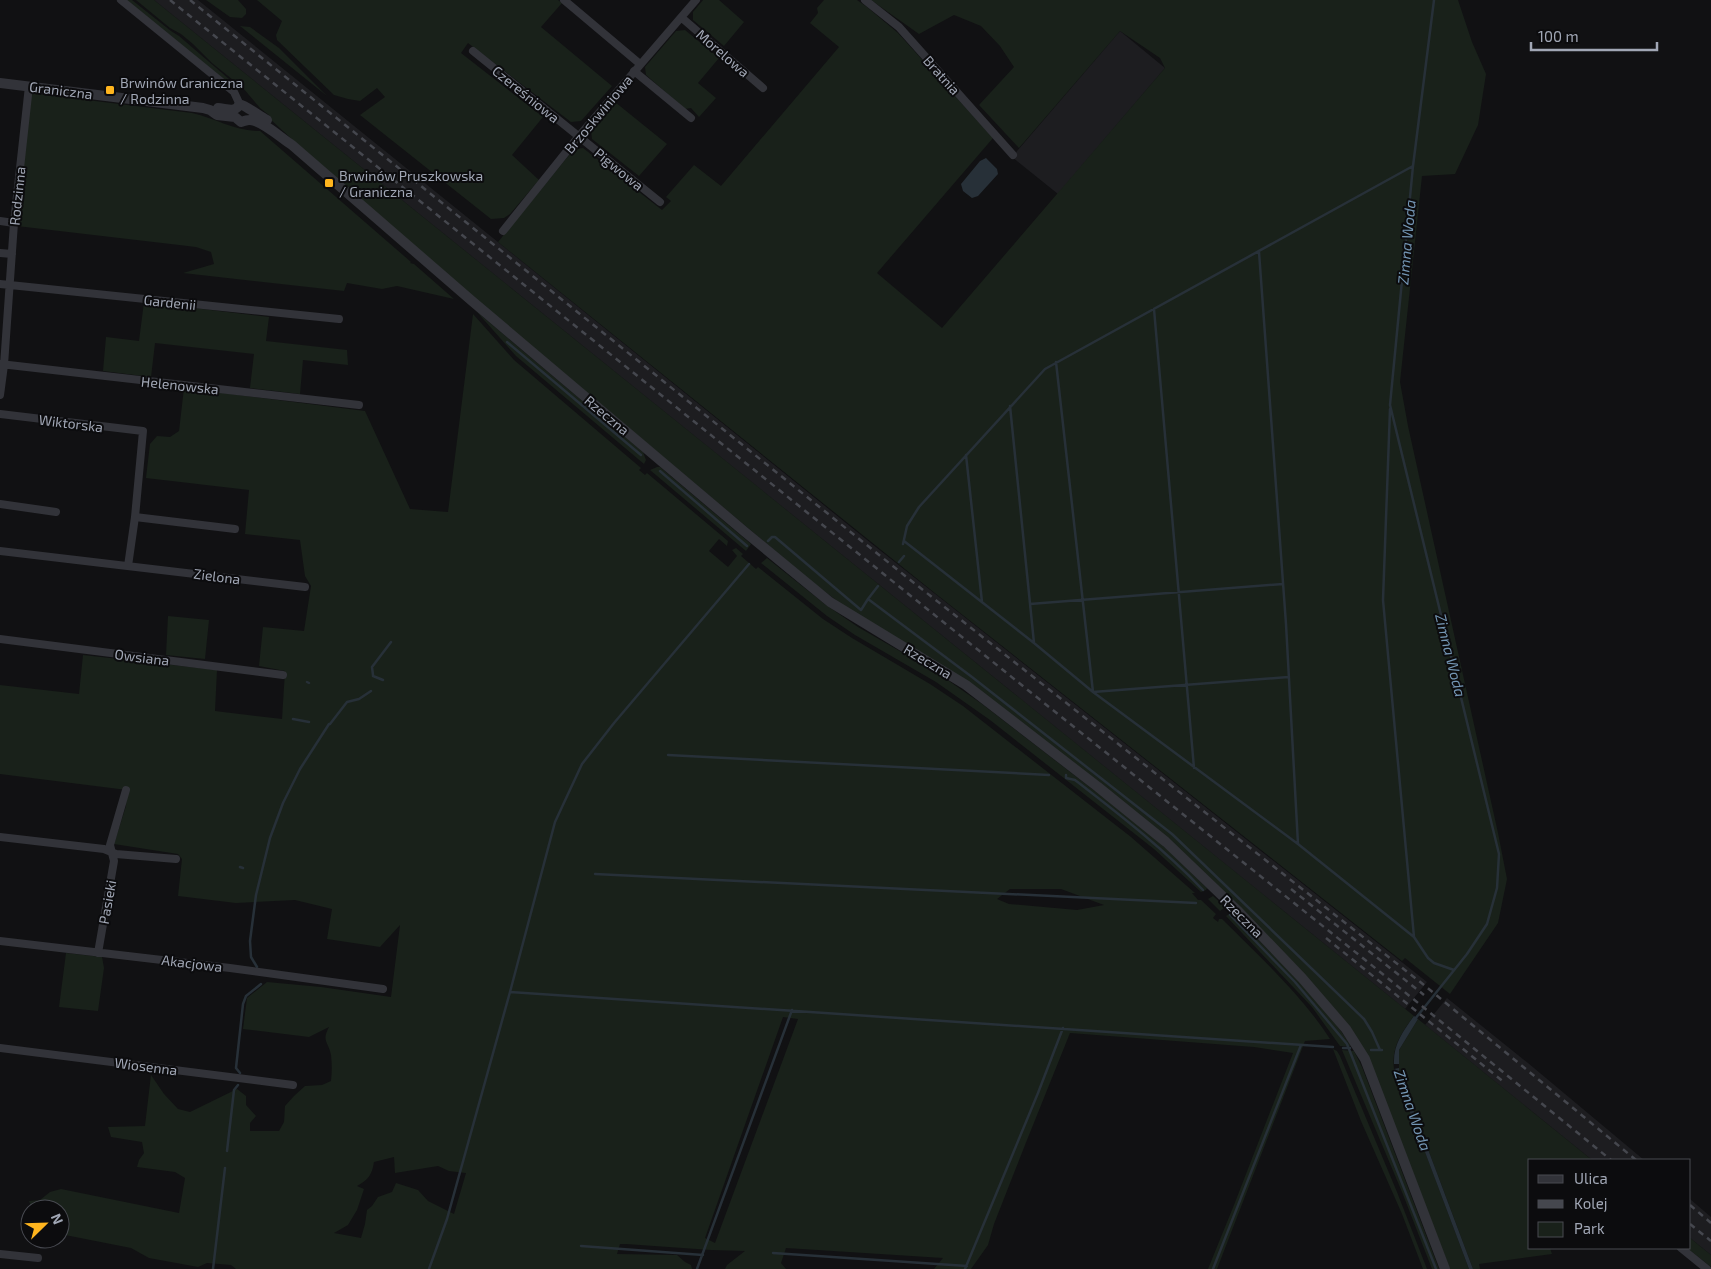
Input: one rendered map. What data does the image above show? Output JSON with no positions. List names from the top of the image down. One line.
{"streets":{"street":["Morelowa","Bratnia","Graniczna","Czereśniowa","Brzoskwiniowa","Pigwowa","Rodzinna","Gardenii","Helenowska","Rzeczna","Wiktorska","Zielona","Owsiana","Pasieki","Akacjowa","Wiosenna"]},"crossings":[["Morelowa","Brzoskwiniowa"],["Graniczna","Rodzinna"],["Graniczna","Rzeczna"],["Czereśniowa","Brzoskwiniowa"],["Czereśniowa","Pigwowa"],["Brzoskwiniowa","Pigwowa"],["Rodzinna","Gardenii"],["Rodzinna","Helenowska"],["Pasieki","Akacjowa"]],"water":["Zimna Woda"],"places":{"transit":["Brwinów Graniczna / Rodzinna","Brwinów Pruszkowska / Graniczna"]},"legend":["Ulica","Kolej","Park"],"scale_bar":"100 m","north":"top right"}
